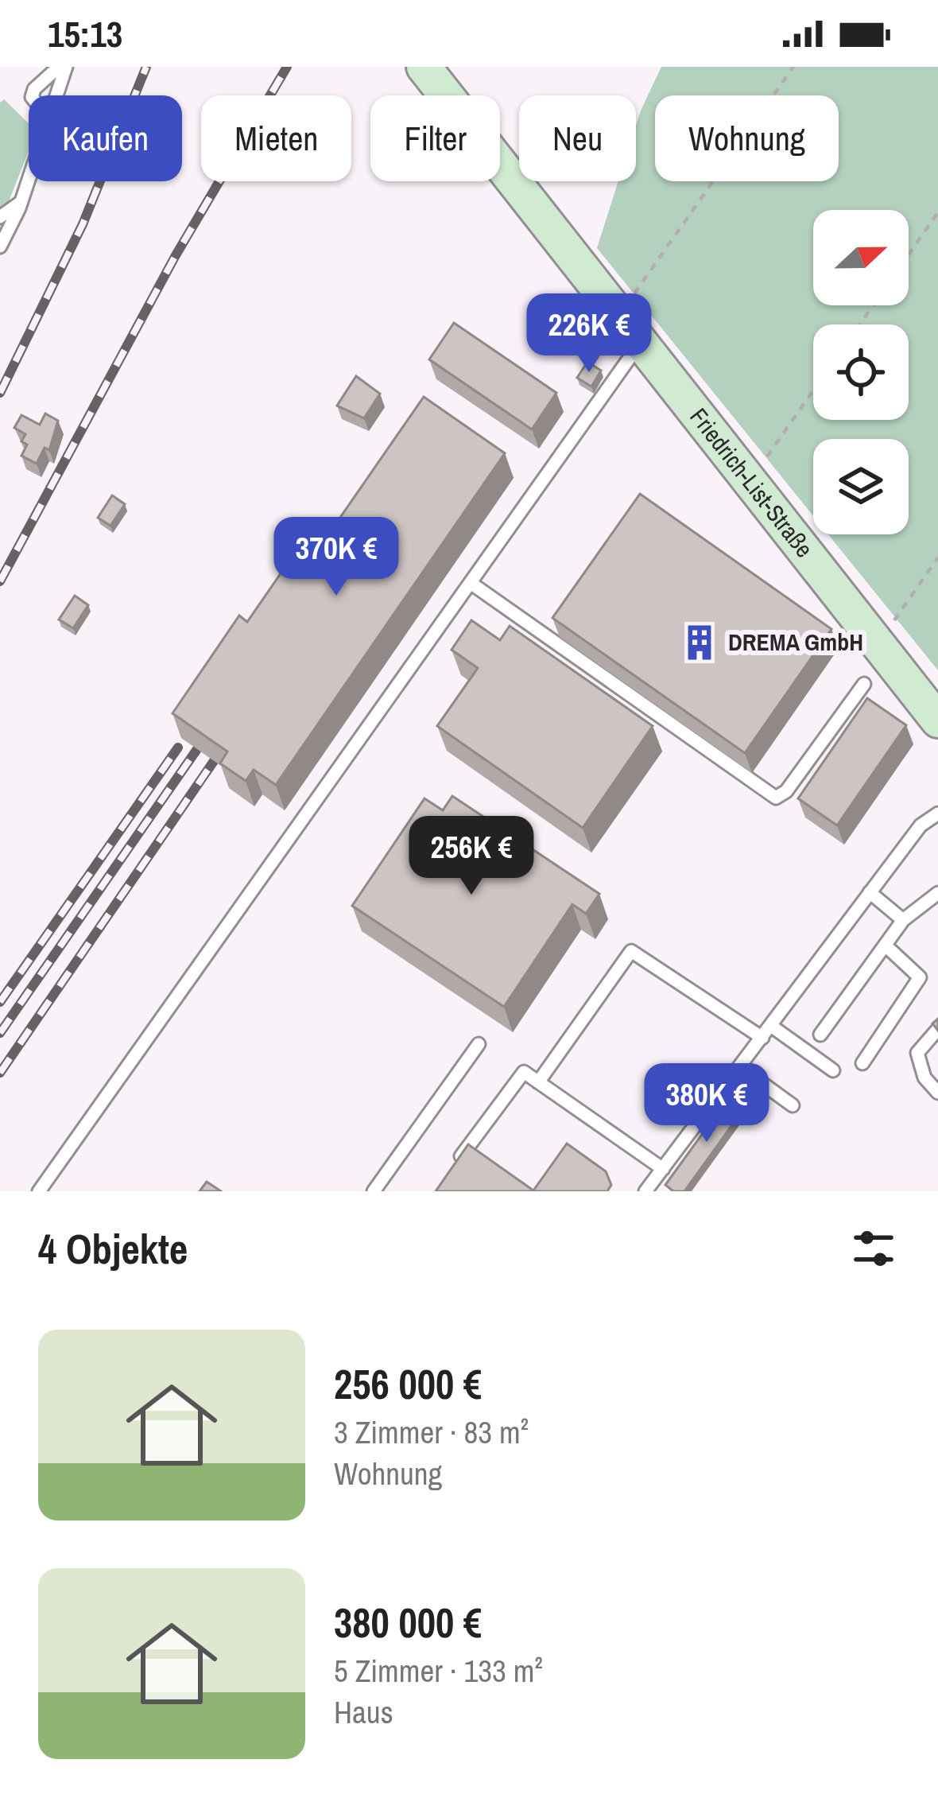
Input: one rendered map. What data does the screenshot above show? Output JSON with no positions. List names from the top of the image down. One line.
{"streets":{"street":["Friedrich-List-Straße"]},"places":{"building":["DREMA GmbH"]},"north":"right","page":{"status":"15:13","chip":["Kaufen","Mieten","Filter","Neu","Wohnung"],"price":["226K €","370K €","256K €","380K €"],"heading":"4 Objekte","list":[{"name":"256 000 €","note":"3 Zimmer · 83 m² · Wohnung"},{"name":"380 000 €","note":"5 Zimmer · 133 m² · Haus"}]}}
